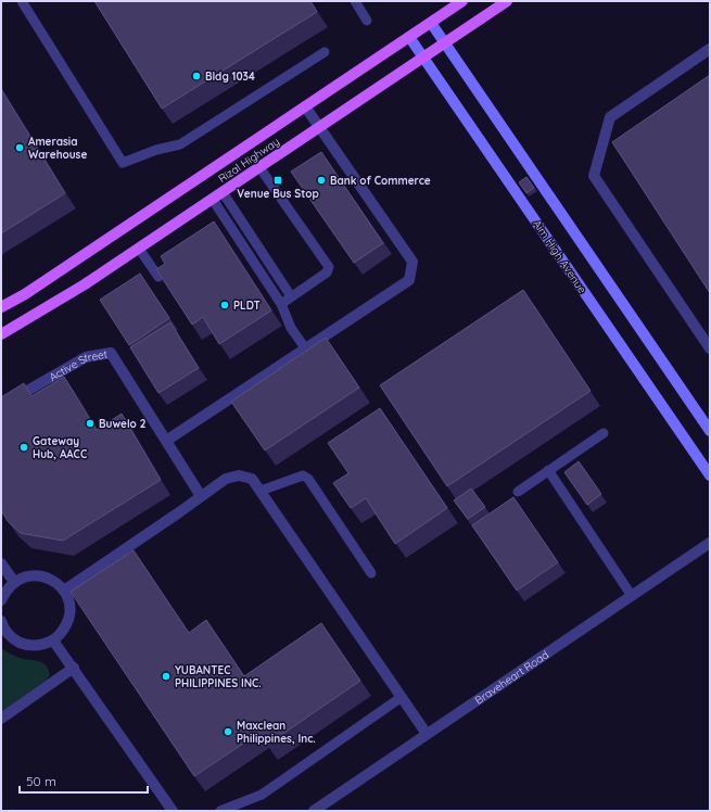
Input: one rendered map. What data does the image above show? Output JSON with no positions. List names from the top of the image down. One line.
{"streets":{"main road":["Rizal Highway"],"street":["Aim High Avenue","Active Street","Braveheart Road"]},"crossings":[["Rizal Highway","Aim High Avenue"]],"places":{"other":["Bldg 1034","Amerasia Warehouse","Bank of Commerce","PLDT","Buwelo 2","Gateway Hub, AACC","YUBANTEC PHILIPPINES INC.","Maxclean Philippines, Inc."],"transit":["Venue Bus Stop"]},"scale_bar":"50 m"}
